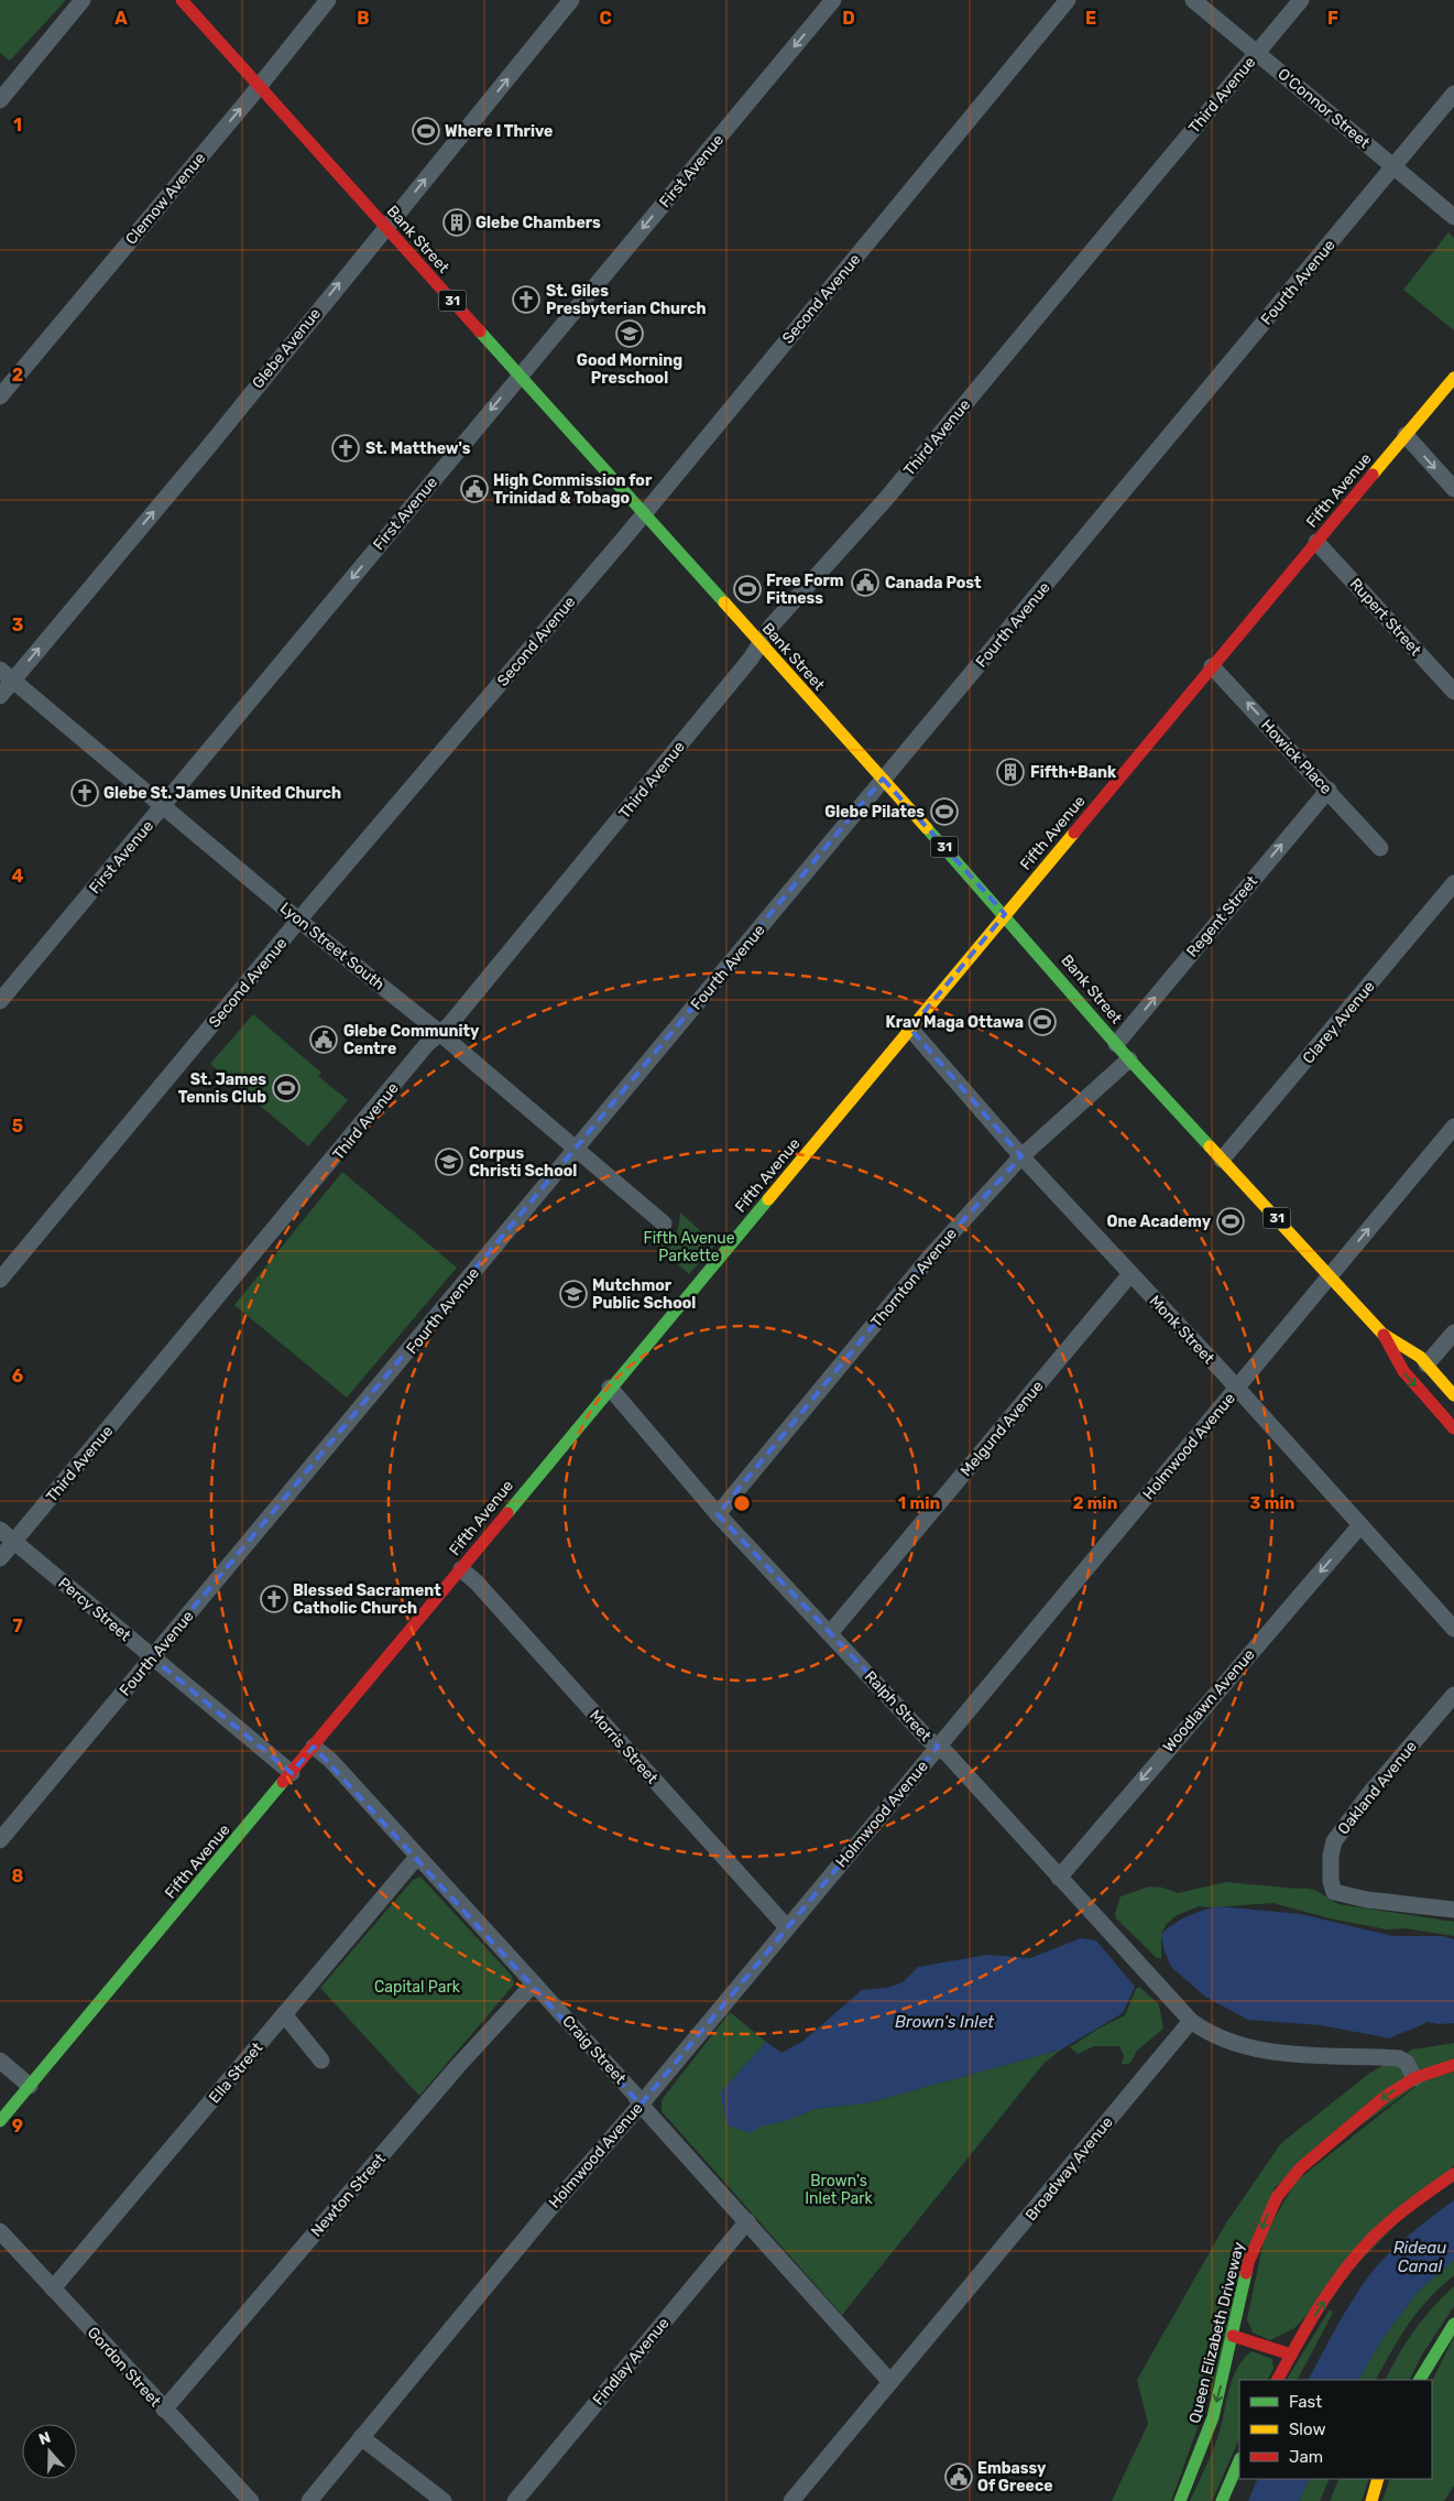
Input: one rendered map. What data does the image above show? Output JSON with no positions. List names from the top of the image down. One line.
{"streets":{"main road":["Bank Street","31","Fifth Avenue","Queen Elizabeth Driveway"],"street":["Third Avenue","O'Connor Street","First Avenue","Clemow Avenue","Fourth Avenue","Second Avenue","Glebe Avenue","Rupert Street","Howick Place","Regent Street","Lyon Street South","Clarey Avenue","Thornton Avenue","Monk Street","Melgund Avenue","Holmwood Avenue","Percy Street","Woodlawn Avenue","Ralph Street","Morris Street","Oakland Avenue","Craig Street","Ella Street","Broadway Avenue","Newton Street","Findlay Avenue","Gordon Street"]},"crossings":[["Third Avenue","O'Connor Street"],["Third Avenue","Bank Street"],["Third Avenue","Lyon Street South"],["Third Avenue","Percy Street"],["O'Connor Street","Fourth Avenue"],["First Avenue","Bank Street"],["First Avenue","Lyon Street South"],["Clemow Avenue","Bank Street"],["Bank Street","Fourth Avenue"],["Bank Street","Second Avenue"],["Bank Street","Glebe Avenue"],["Bank Street","Fifth Avenue"],["Bank Street","Regent Street"],["Bank Street","Clarey Avenue"],["Bank Street","Thornton Avenue"],["Bank Street","Holmwood Avenue"],["Fourth Avenue","Lyon Street South"],["Fourth Avenue","Percy Street"],["Second Avenue","Lyon Street South"],["Glebe Avenue","Lyon Street South"],["Fifth Avenue","Rupert Street"],["Fifth Avenue","Howick Place"],["Fifth Avenue","Monk Street"],["Fifth Avenue","Percy Street"],["Fifth Avenue","Ralph Street"],["Fifth Avenue","Morris Street"],["Fifth Avenue","Craig Street"],["Howick Place","Regent Street"],["Thornton Avenue","Monk Street"],["Thornton Avenue","Ralph Street"],["Monk Street","Melgund Avenue"],["Monk Street","Holmwood Avenue"],["Monk Street","Woodlawn Avenue"],["Melgund Avenue","Ralph Street"],["Holmwood Avenue","Ralph Street"],["Holmwood Avenue","Morris Street"],["Holmwood Avenue","Craig Street"],["Woodlawn Avenue","Ralph Street"],["Ralph Street","Broadway Avenue"],["Craig Street","Ella Street"],["Craig Street","Broadway Avenue"],["Craig Street","Newton Street"],["Craig Street","Findlay Avenue"],["Ella Street","Gordon Street"],["Newton Street","Gordon Street"]],"one_way":["First Avenue","Clemow Avenue","Glebe Avenue","Howick Place","Regent Street","Woodlawn Avenue"],"water":["Brown's Inlet","Rideau Canal"],"parks":["Fifth Avenue Parkette","Capital Park","Brown's Inlet Park"],"places":{"sports":["Where I Thrive","Free Form Fitness","Glebe Pilates","Krav Maga Ottawa","St. James Tennis Club","One Academy"],"building":["Glebe Chambers","Fifth+Bank"],"church":["St. Giles Presbyterian Church","St. Matthew's","Glebe St. James United Church","Blessed Sacrament Catholic Church"],"school or university":["Good Morning Preschool","Corpus Christi School","Mutchmor Public School"],"public building":["High Commission for Trinidad & Tobago","Canada Post","Glebe Community Centre","Embassy Of Greece"]},"legend":["Fast","Slow","Jam"],"north":"top","grid":{"columns":["A","B","C","D","E","F"],"rows":["1","2","3","4","5","6","7","8","9"]},"rings":["1 min","2 min","3 min"]}
